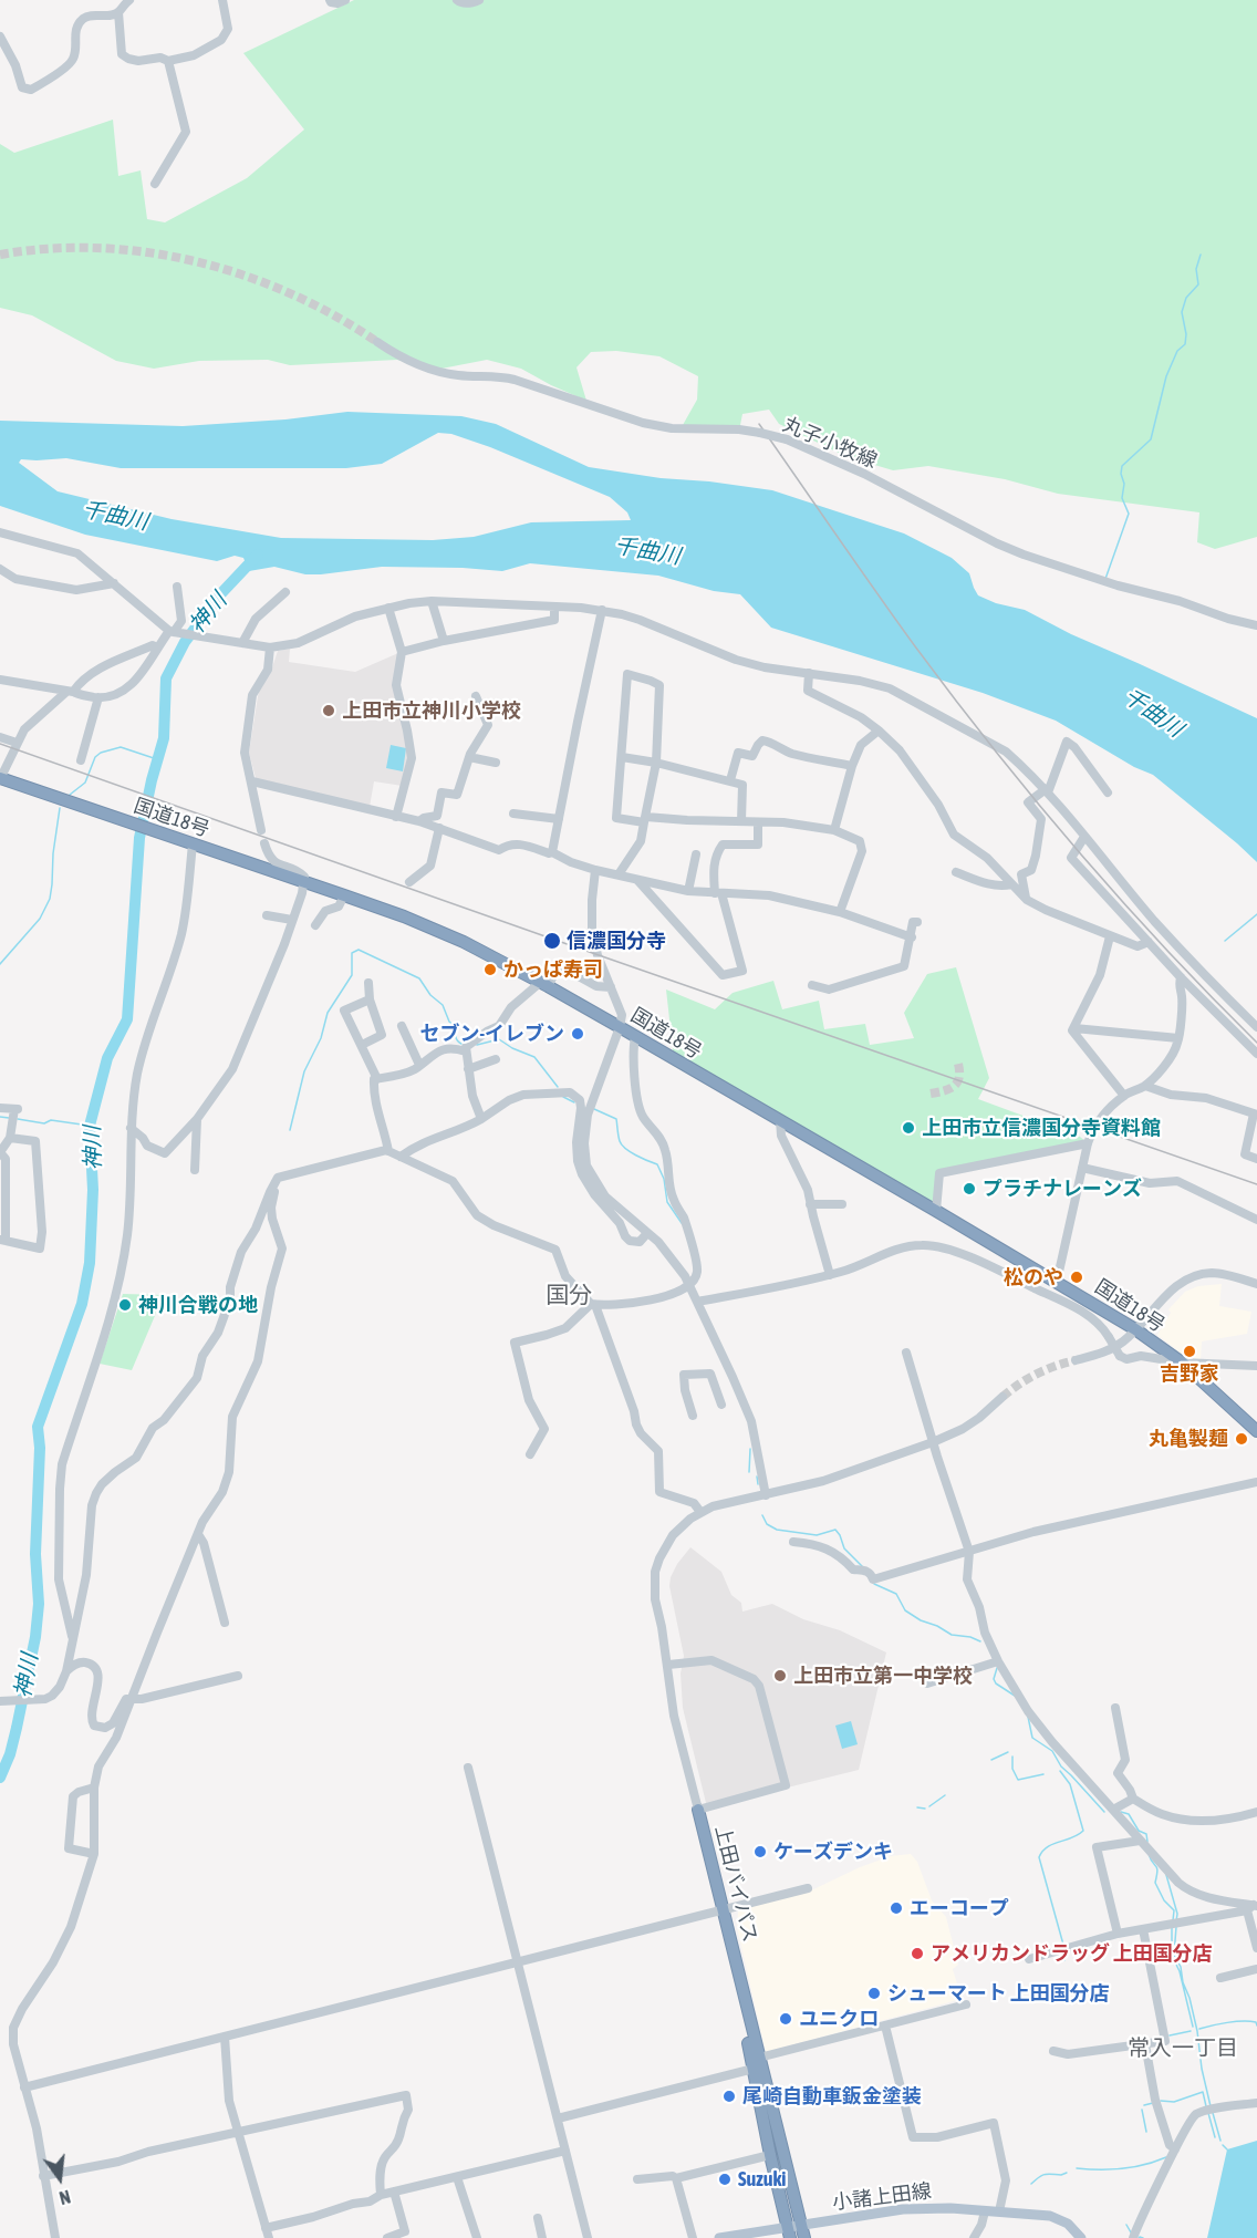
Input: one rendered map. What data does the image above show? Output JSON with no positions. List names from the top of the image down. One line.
{"streets":{"highway":["国道18号","上田バイパス"],"main road":["小諸上田線"],"street":["丸子小牧線"]},"crossings":[["上田バイパス","小諸上田線"]],"districts":["国分","常入一丁目"],"water":["千曲川","神川"],"places":["上田市立神川小学校","信濃国分寺","かっぱ寿司","セブン-イレブン","上田市立信濃国分寺資料館","プラチナレーンズ","松のや","神川合戦の地","吉野家","丸亀製麺","上田市立第一中学校","ケーズデンキ","エーコープ","アメリカンドラッグ 上田国分店","シューマート 上田国分店","ユニクロ","尾崎自動車鈑金塗装","Suzuki"],"north":"bottom"}
